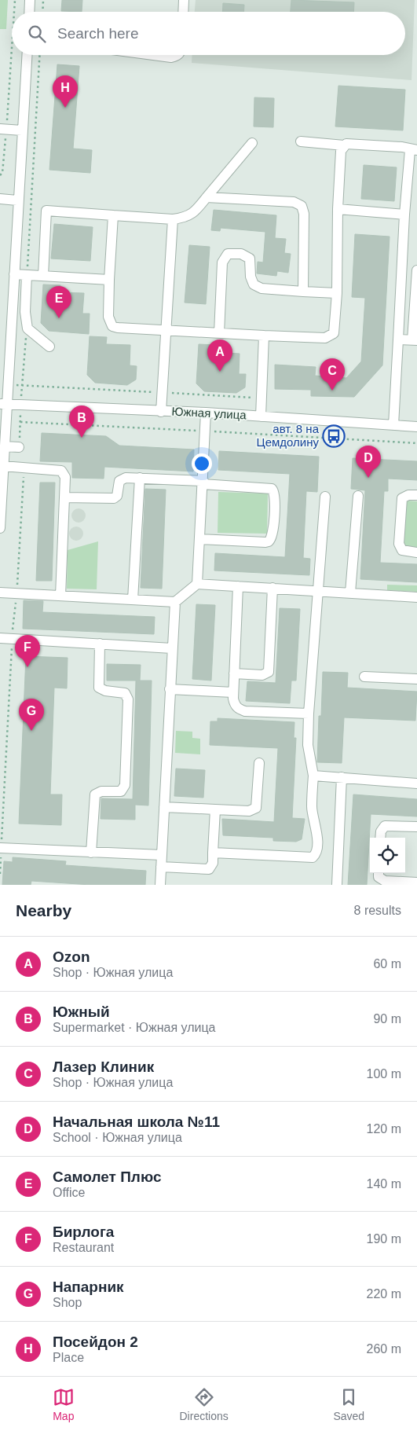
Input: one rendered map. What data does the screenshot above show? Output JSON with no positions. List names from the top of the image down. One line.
{"streets":{"street":["Южная улица"]},"places":{"bus stop":["авт. 8 на Цемдолину"]},"page":{"search":"Search here","pins":["H","E","A","C","B","D","F","G"],"heading":["Nearby","8 results"],"list":[{"mark":"A","name":"Ozon","note":"Shop · Южная улица","value":"60 m"},{"mark":"B","name":"Южный","note":"Supermarket · Южная улица","value":"90 m"},{"mark":"C","name":"Лазер Клиник","note":"Shop · Южная улица","value":"100 m"},{"mark":"D","name":"Начальная школа №11","note":"School · Южная улица","value":"120 m"},{"mark":"E","name":"Самолет Плюс","note":"Office","value":"140 m"},{"mark":"F","name":"Бирлога","note":"Restaurant","value":"190 m"},{"mark":"G","name":"Напарник","note":"Shop","value":"220 m"},{"mark":"H","name":"Посейдон 2","note":"Place","value":"260 m"}],"nav":["Map","Directions","Saved"]}}
